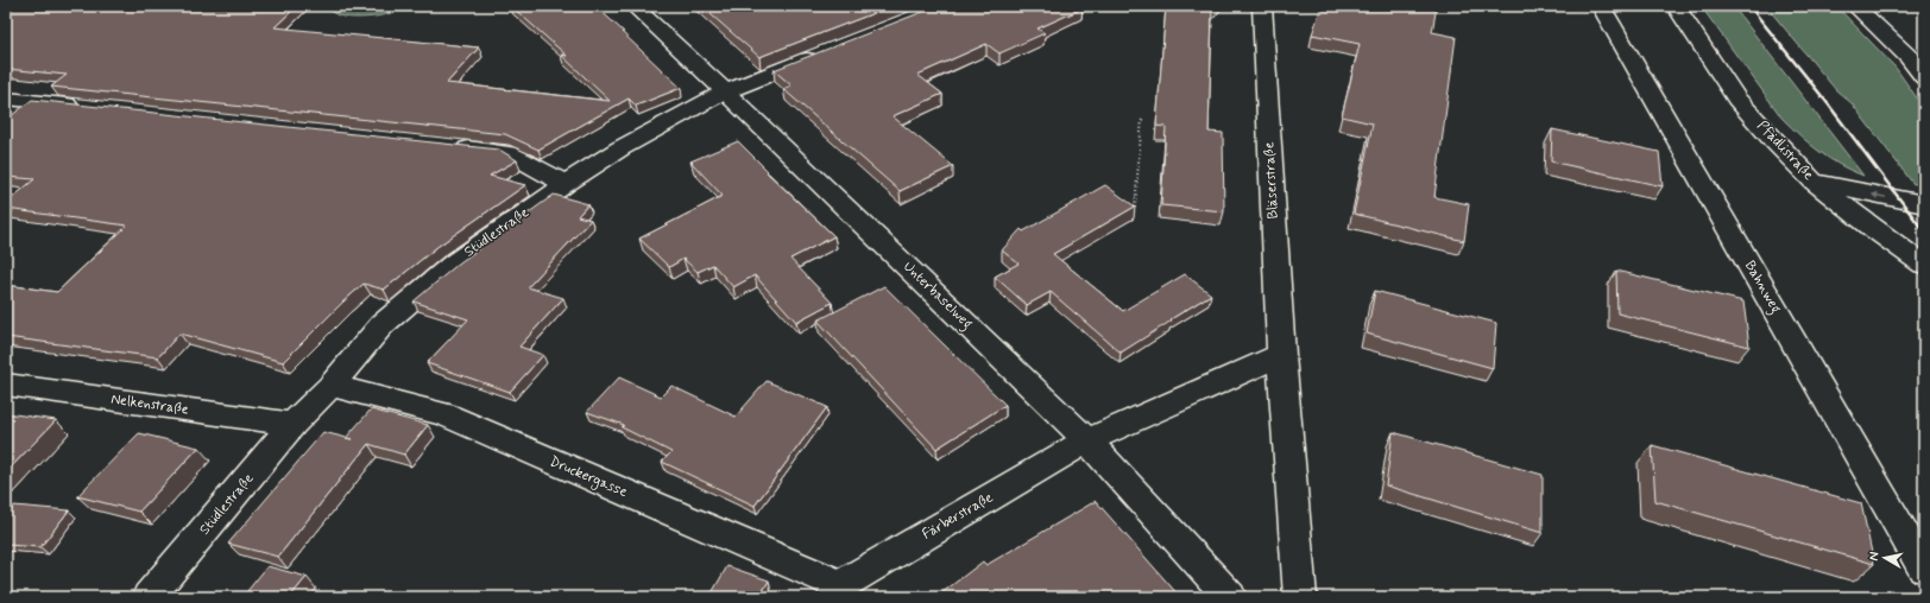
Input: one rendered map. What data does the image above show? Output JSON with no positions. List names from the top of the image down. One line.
{"streets":{"street":["Pfädlistraße","Bläserstraße","Stüdlestraße","Bahnweg","Unterbaselweg","Nelkenstraße","Druckergasse","Färberstraße"]},"crossings":[["Stüdlestraße","Unterbaselweg"],["Stüdlestraße","Nelkenstraße"],["Stüdlestraße","Druckergasse"],["Unterbaselweg","Färberstraße"],["Druckergasse","Färberstraße"]],"north":"left"}
